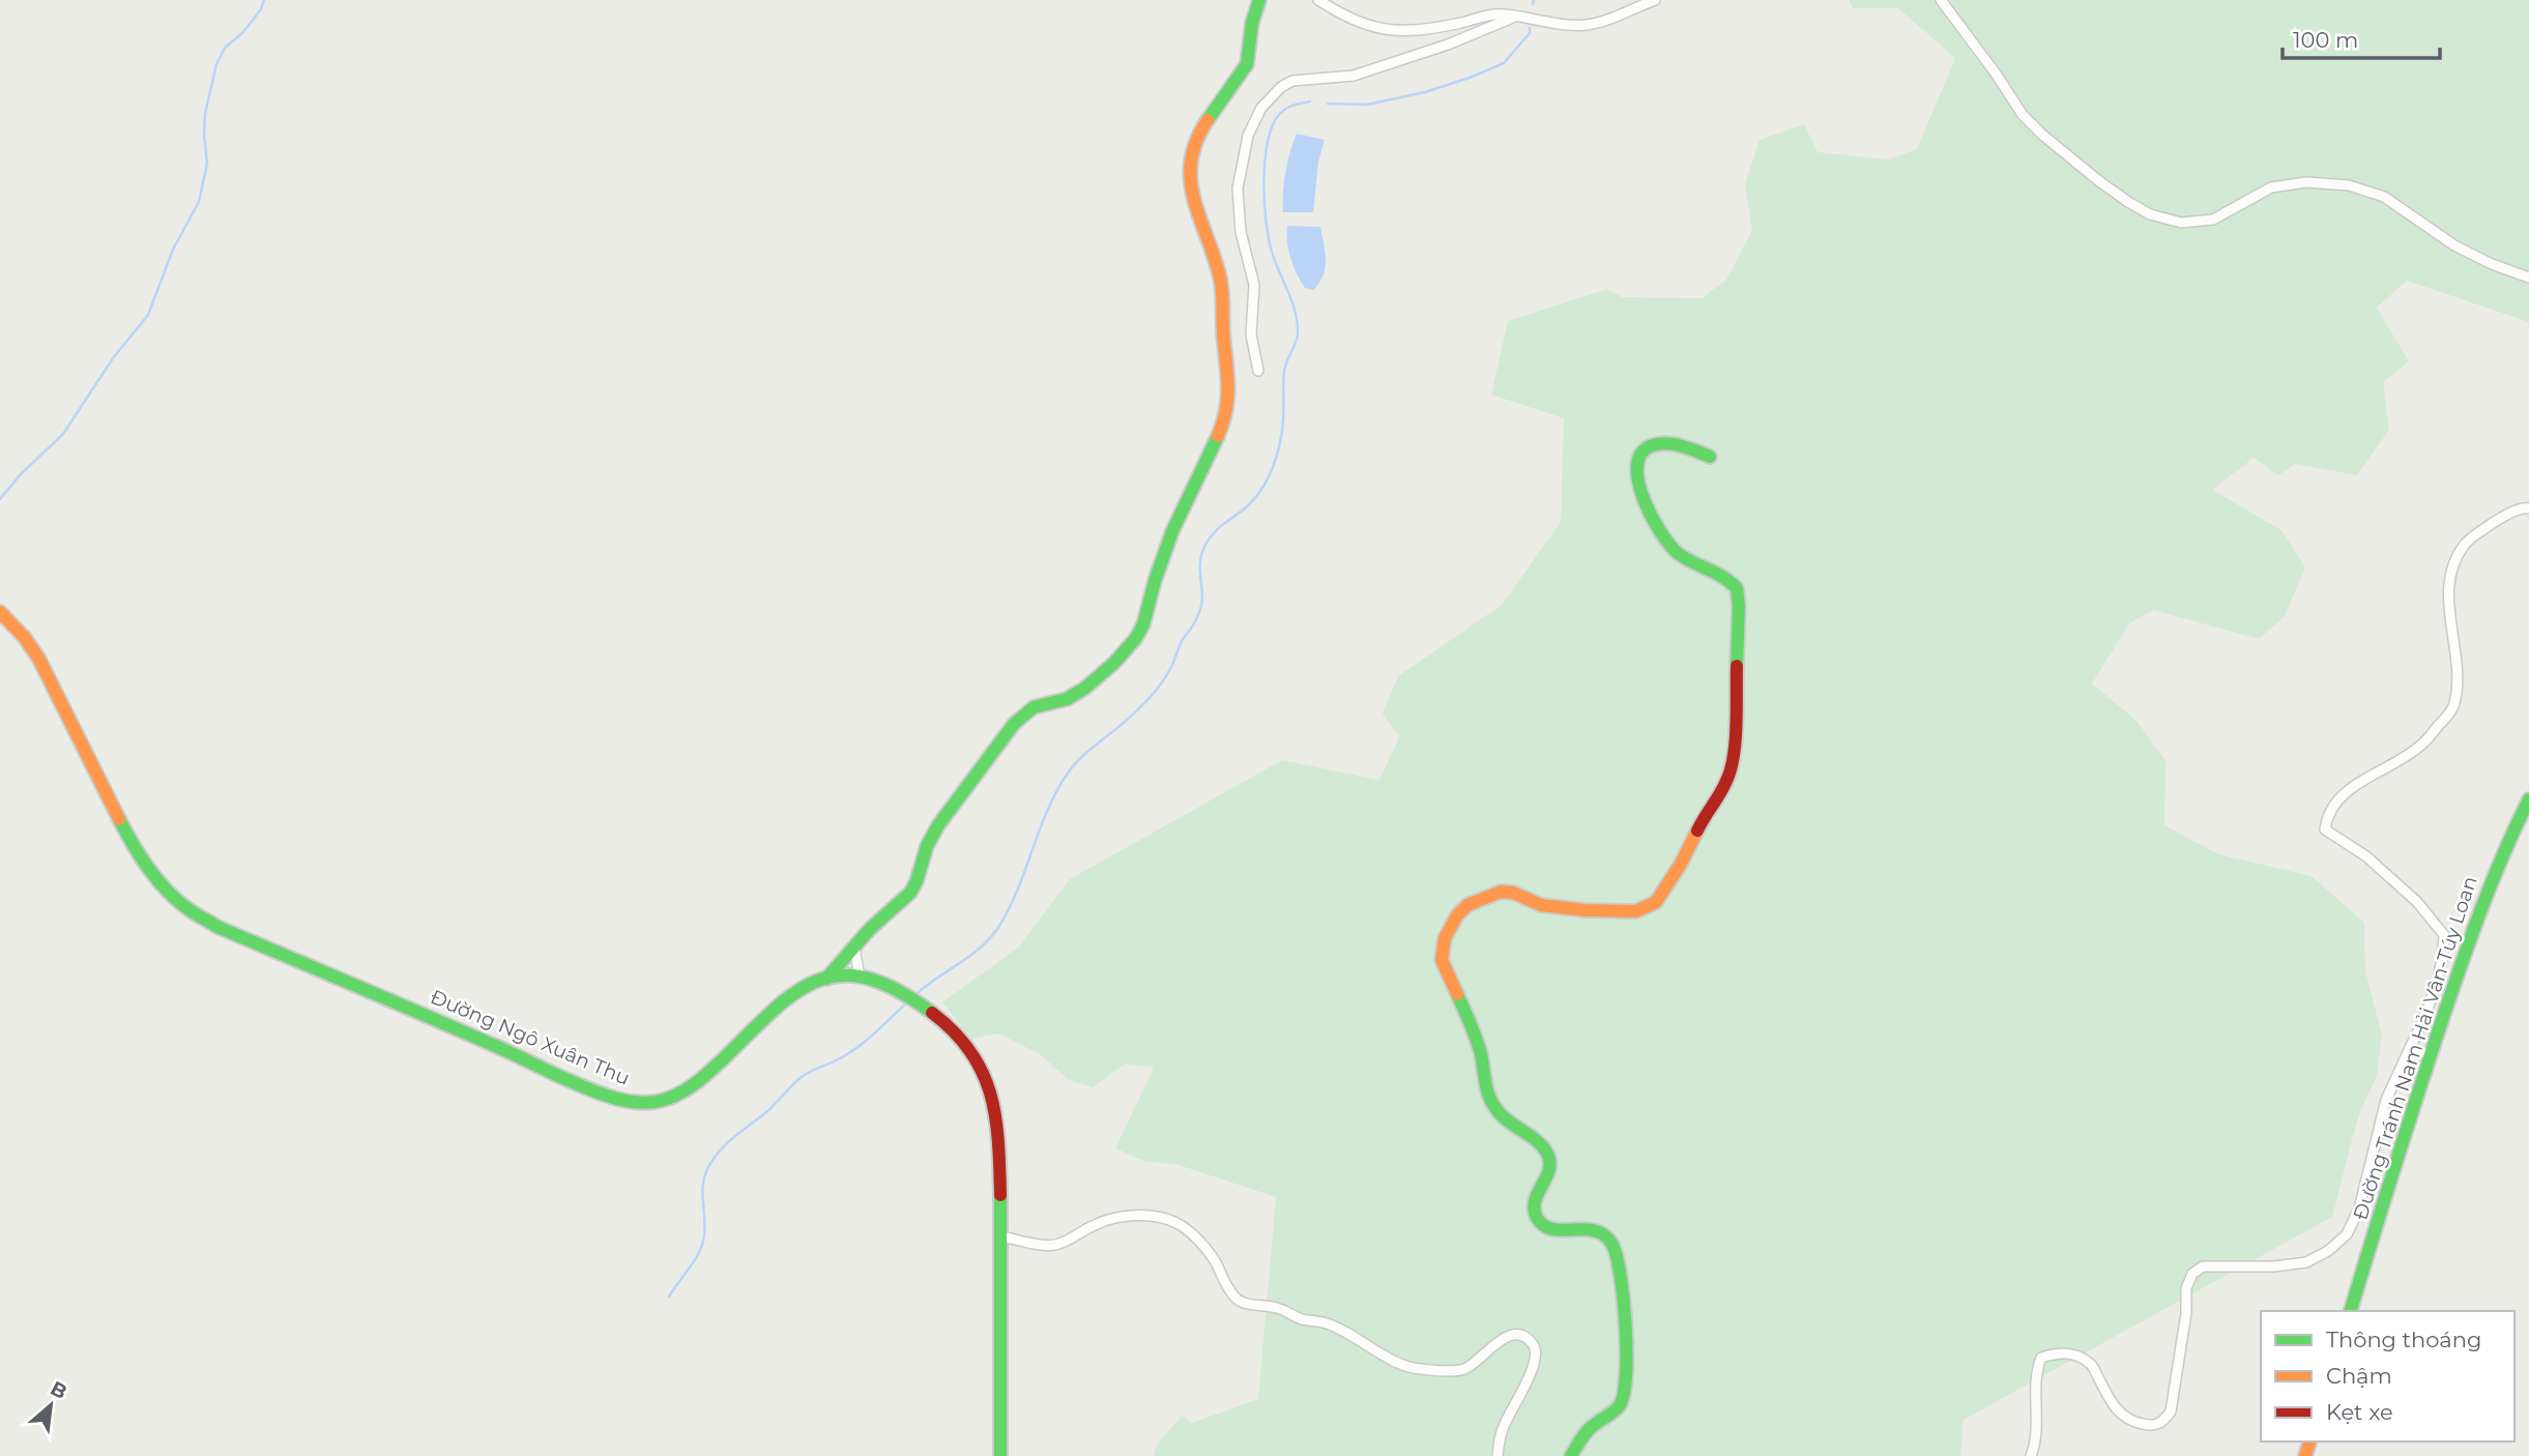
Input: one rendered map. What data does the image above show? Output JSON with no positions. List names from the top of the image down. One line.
{"streets":{"main road":["Đường Ngô Xuân Thu","Đường Tránh Nam Hải Vân-Túy Loan"]},"legend":["Thông thoáng","Chậm","Kẹt xe"],"scale_bar":"100 m","north":"top right"}
